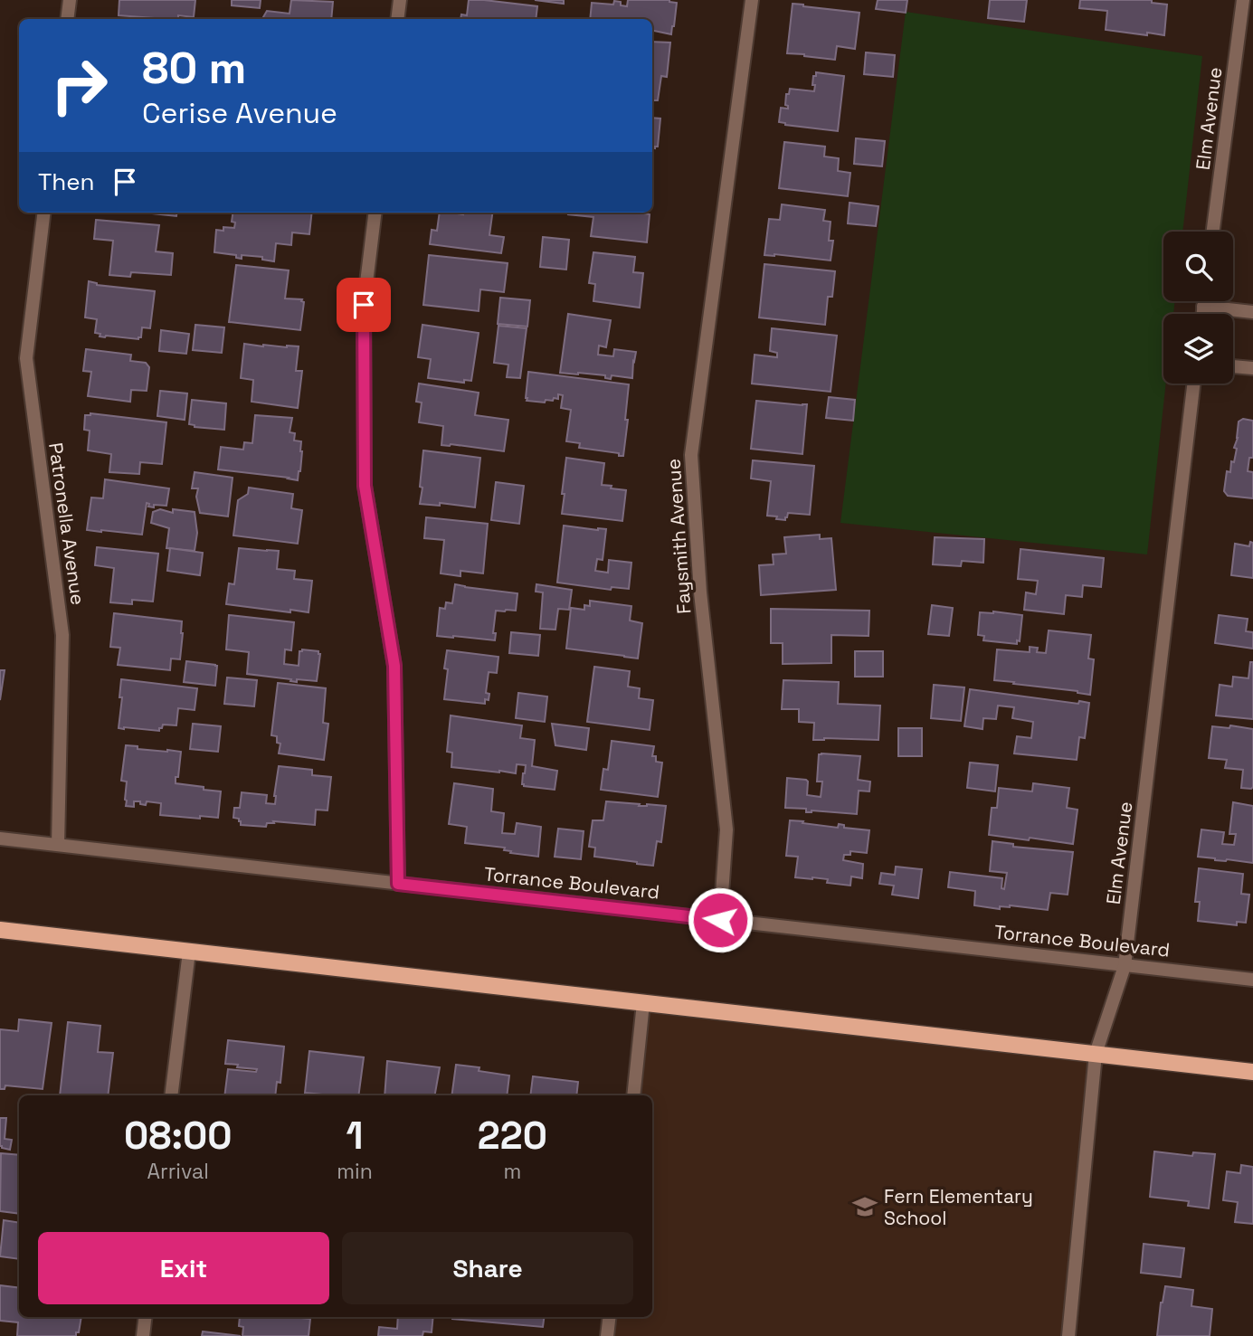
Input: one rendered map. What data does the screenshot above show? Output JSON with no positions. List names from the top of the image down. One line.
{"streets":{"street":["Elm Avenue","Patronella Avenue","Faysmith Avenue","Torrance Boulevard"]},"crossings":[["Elm Avenue","Torrance Boulevard"],["Patronella Avenue","Torrance Boulevard"],["Faysmith Avenue","Torrance Boulevard"]],"places":{"school or university":["Fern Elementary School"]},"page":{"turn":["80 m","Cerise Avenue"],"then":"Then","eta":["08:00","Arrival","1","min","220","m"],"buttons":["Exit","Share"]}}
